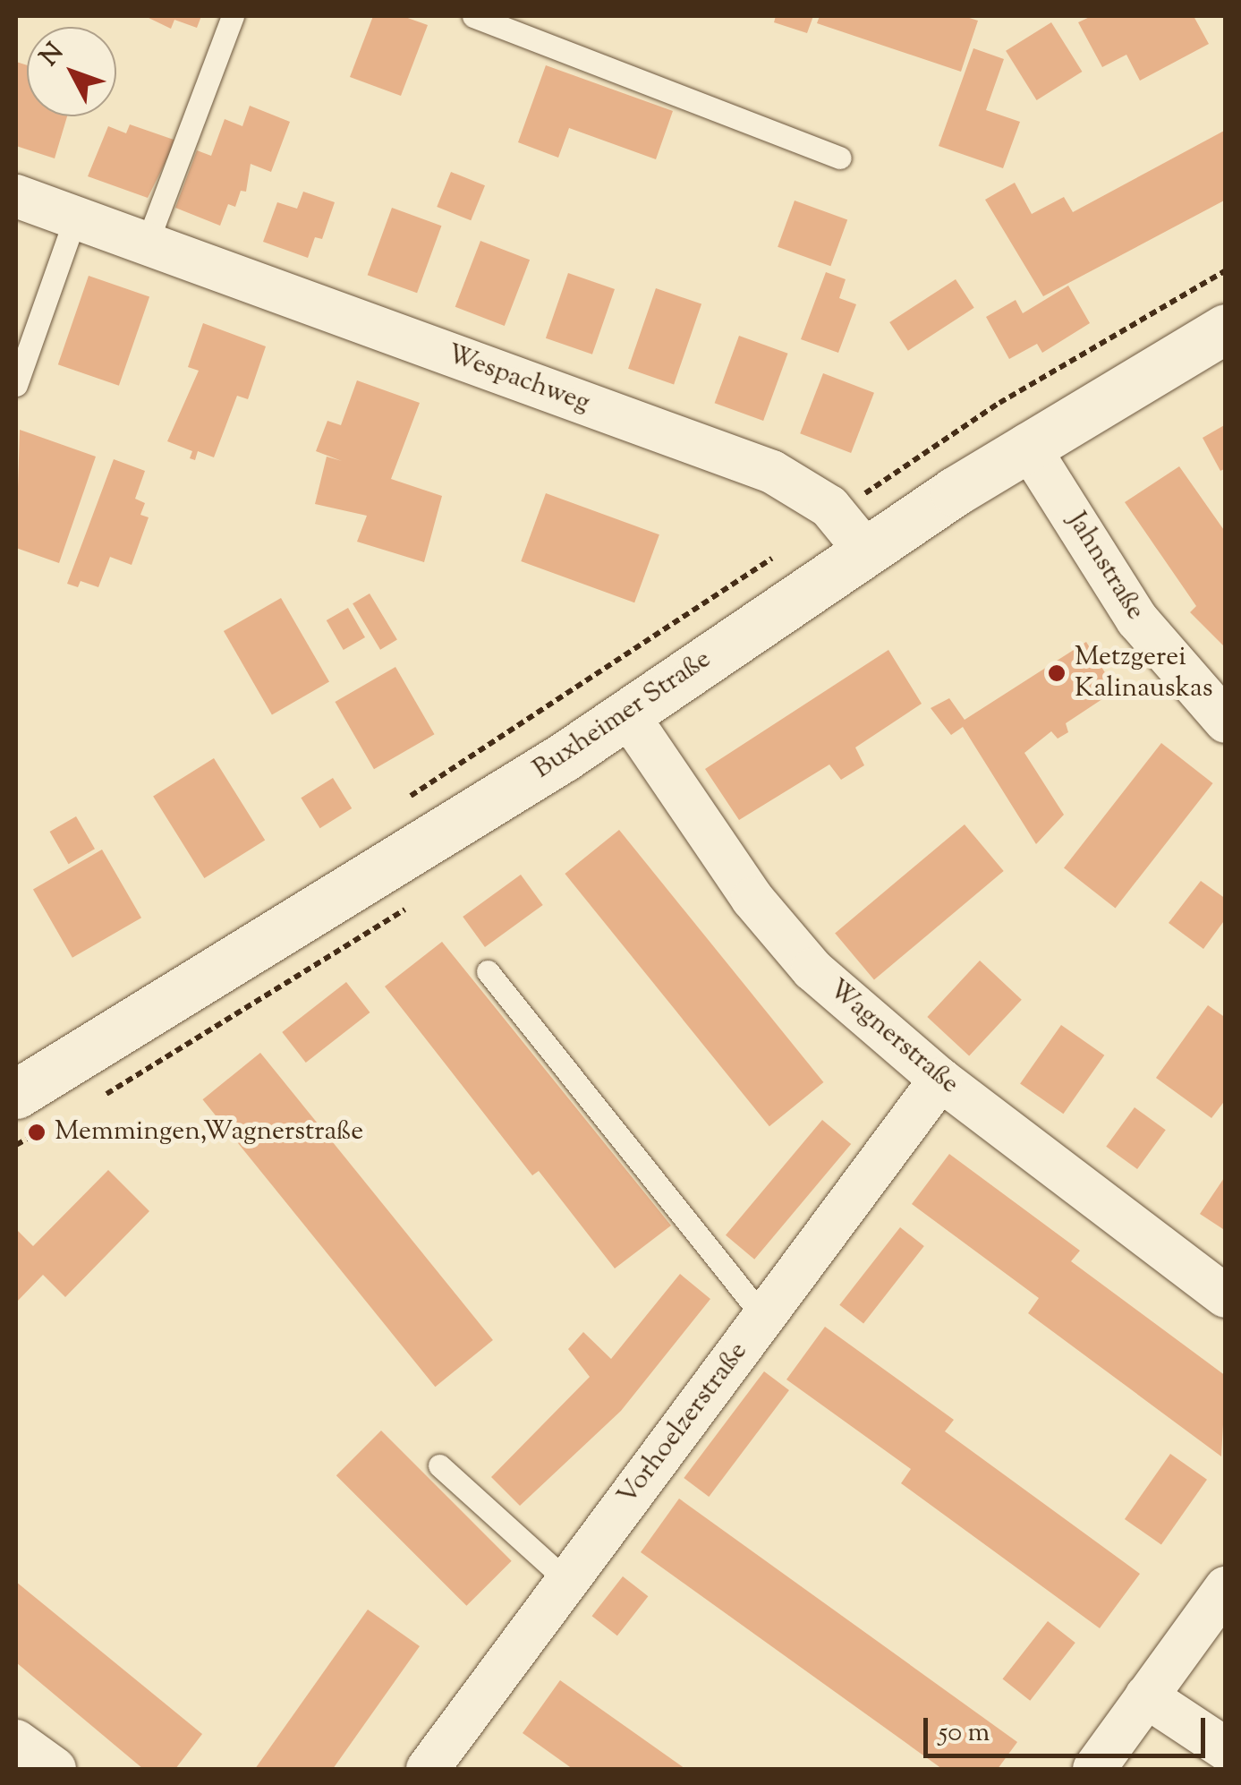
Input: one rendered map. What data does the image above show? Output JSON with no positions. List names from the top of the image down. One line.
{"streets":{"main road":["Buxheimer Straße"],"street":["Wespachweg","Jahnstraße","Wagnerstraße","Vorhoelzerstraße"]},"crossings":[["Wespachweg","Buxheimer Straße"],["Jahnstraße","Buxheimer Straße"],["Buxheimer Straße","Wagnerstraße"],["Wagnerstraße","Vorhoelzerstraße"]],"places":["Metzgerei Kalinauskas","Memmingen,Wagnerstraße"],"scale_bar":"50 m","north":"top left"}
